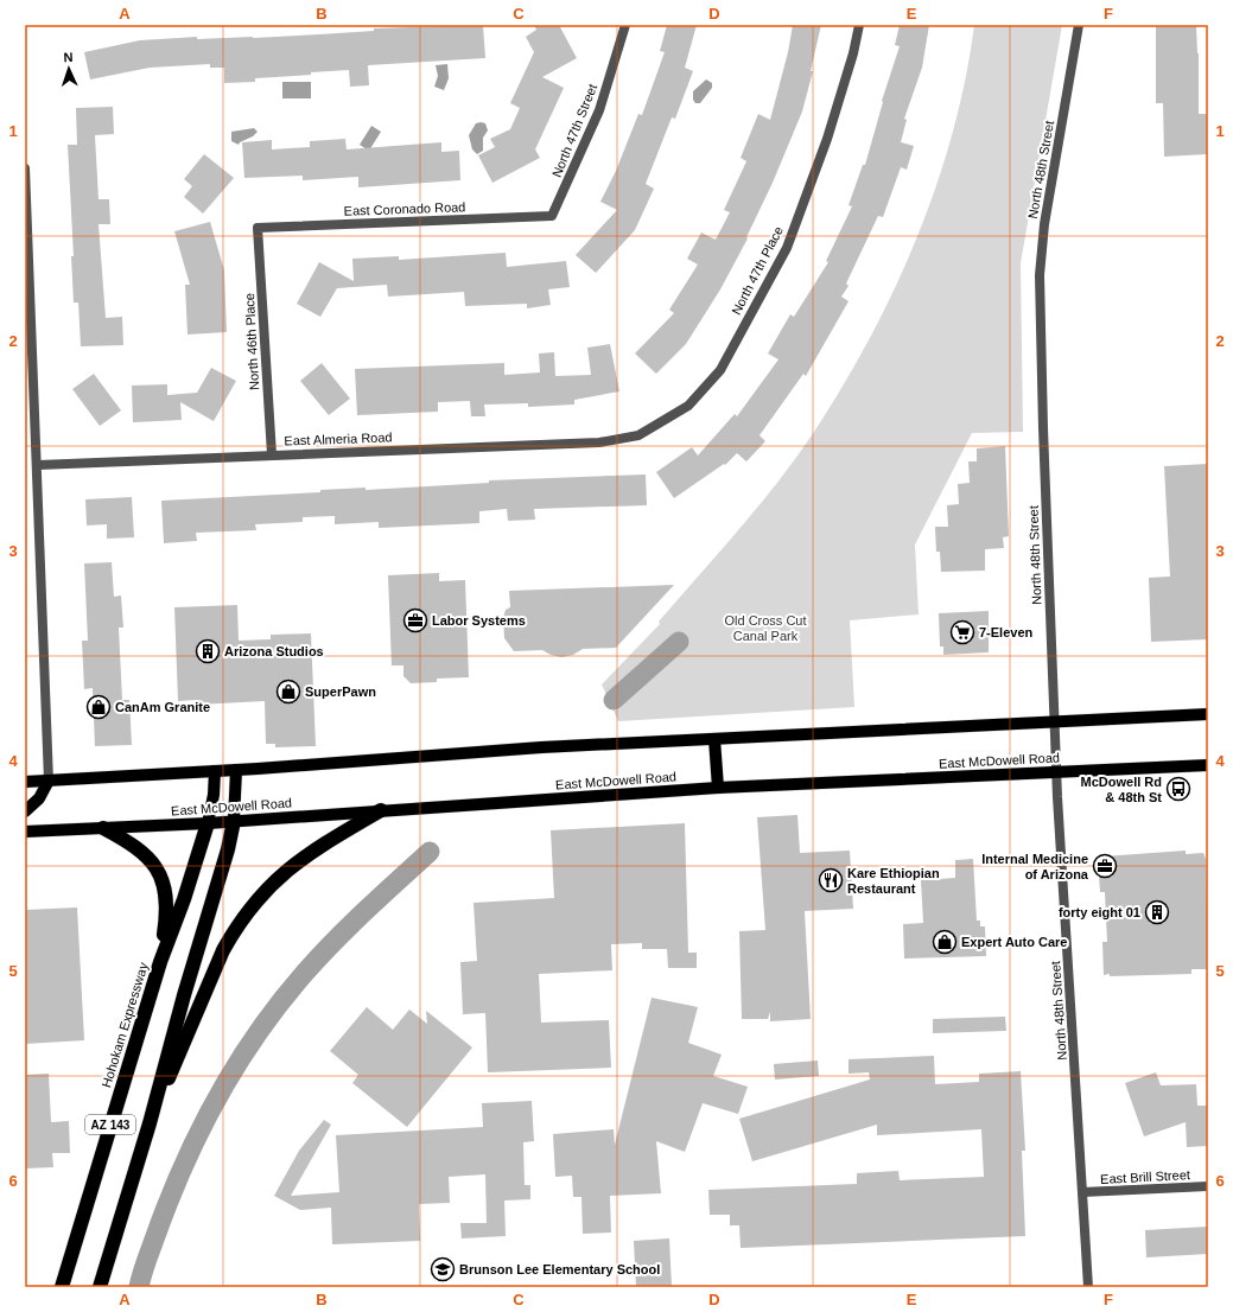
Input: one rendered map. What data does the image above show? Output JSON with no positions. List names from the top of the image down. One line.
{"streets":{"highway":["Hohokam Expressway","AZ 143"],"main road":["East McDowell Road"],"street":["North 47th Street","North 48th Street","East Coronado Road","North 47th Place","North 46th Place","East Almeria Road","East Brill Street"]},"crossings":[["North 47th Street","East Coronado Road"],["North 48th Street","East McDowell Road"],["North 48th Street","East Brill Street"],["East Coronado Road","North 46th Place"],["North 47th Place","East Almeria Road"],["North 46th Place","East Almeria Road"],["East McDowell Road","Hohokam Expressway"],["East McDowell Road","AZ 143"]],"parks":["Old Cross Cut Canal Park"],"places":{"office":["Labor Systems","Internal Medicine of Arizona"],"supermarket":["7-Eleven"],"building":["Arizona Studios","forty eight 01"],"shop":["SuperPawn","CanAm Granite","Expert Auto Care"],"bus stop":["McDowell Rd & 48th St"],"restaurant":["Kare Ethiopian Restaurant"],"school or university":["Brunson Lee Elementary School"]},"north":"top","grid":{"columns":["A","B","C","D","E","F"],"rows":["1","2","3","4","5","6"]}}
